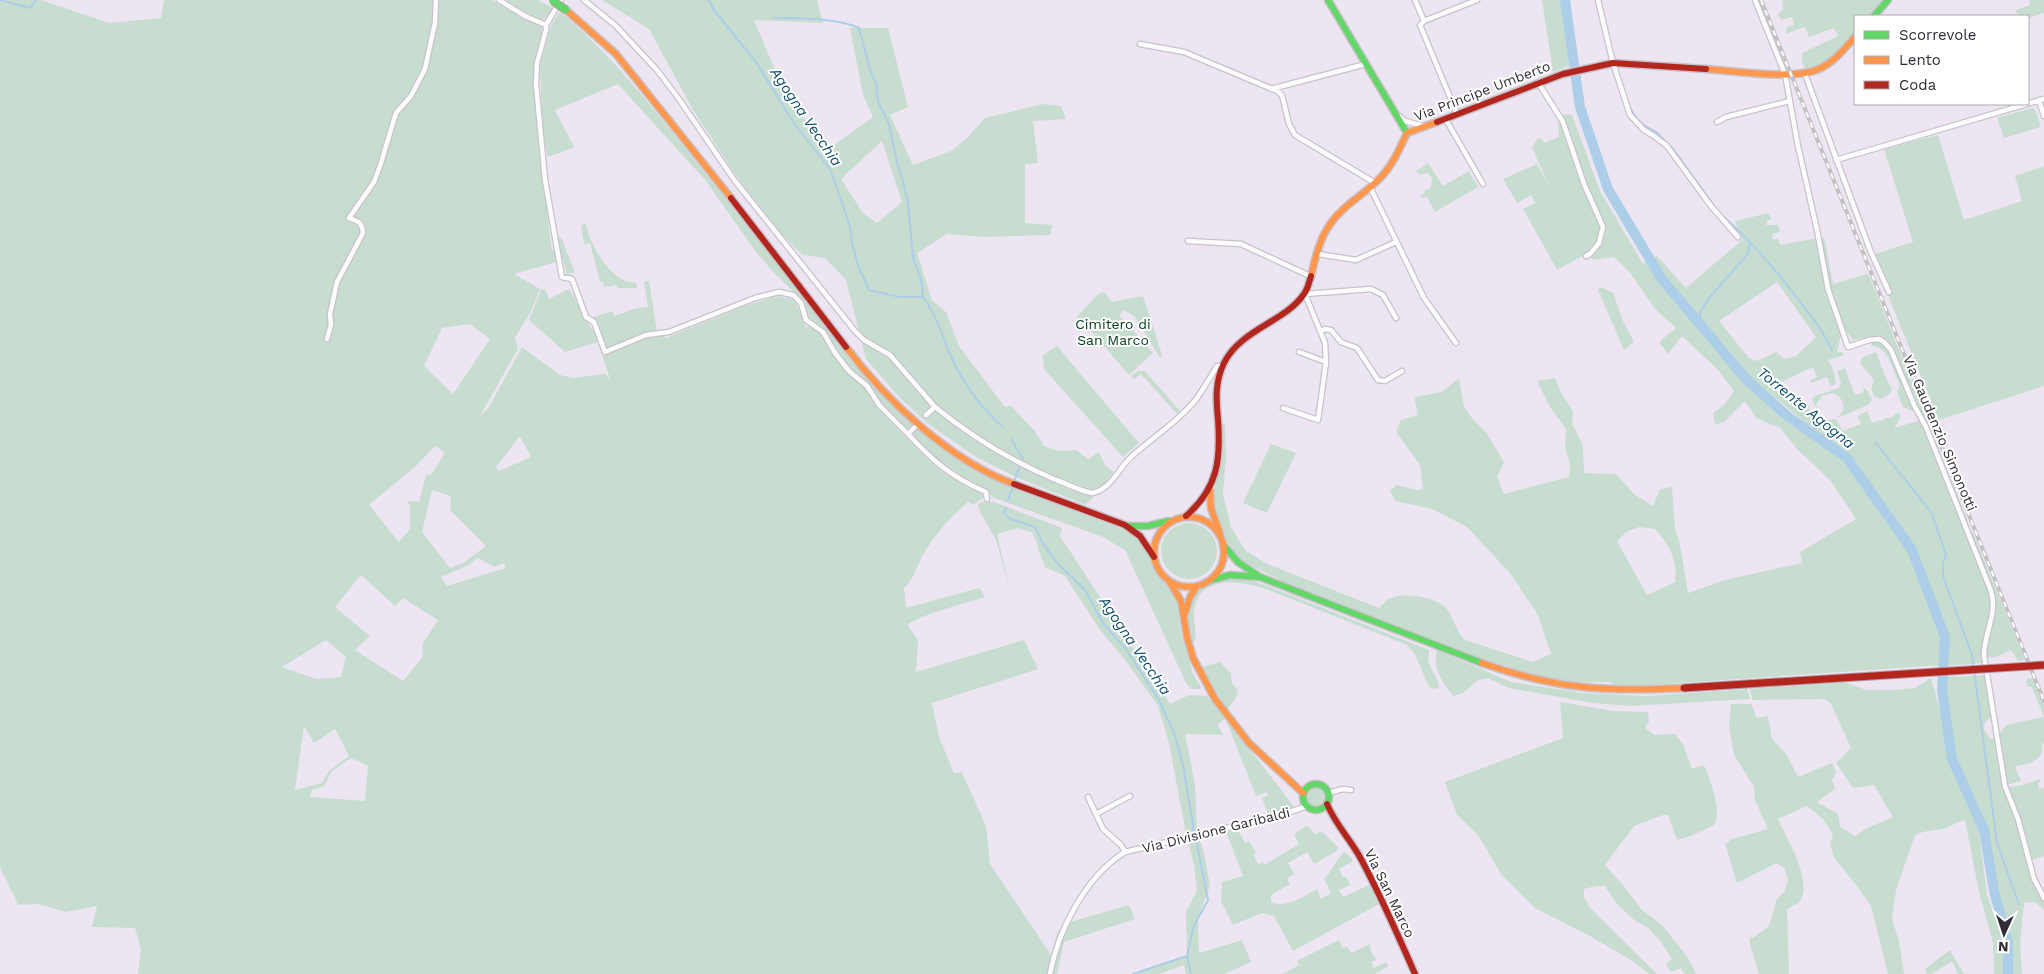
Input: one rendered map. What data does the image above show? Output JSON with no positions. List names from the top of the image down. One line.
{"streets":{"main road":["Via Principe Umberto","Via San Marco"],"street":["Via Gaudenzio Simonotti","Via Divisione Garibaldi"]},"crossings":[["Via Divisione Garibaldi","Via San Marco"]],"water":["Agogna Vecchia","Torrente Agogna"],"parks":["Cimitero di San Marco"],"legend":["Scorrevole","Lento","Coda"],"north":"bottom"}
